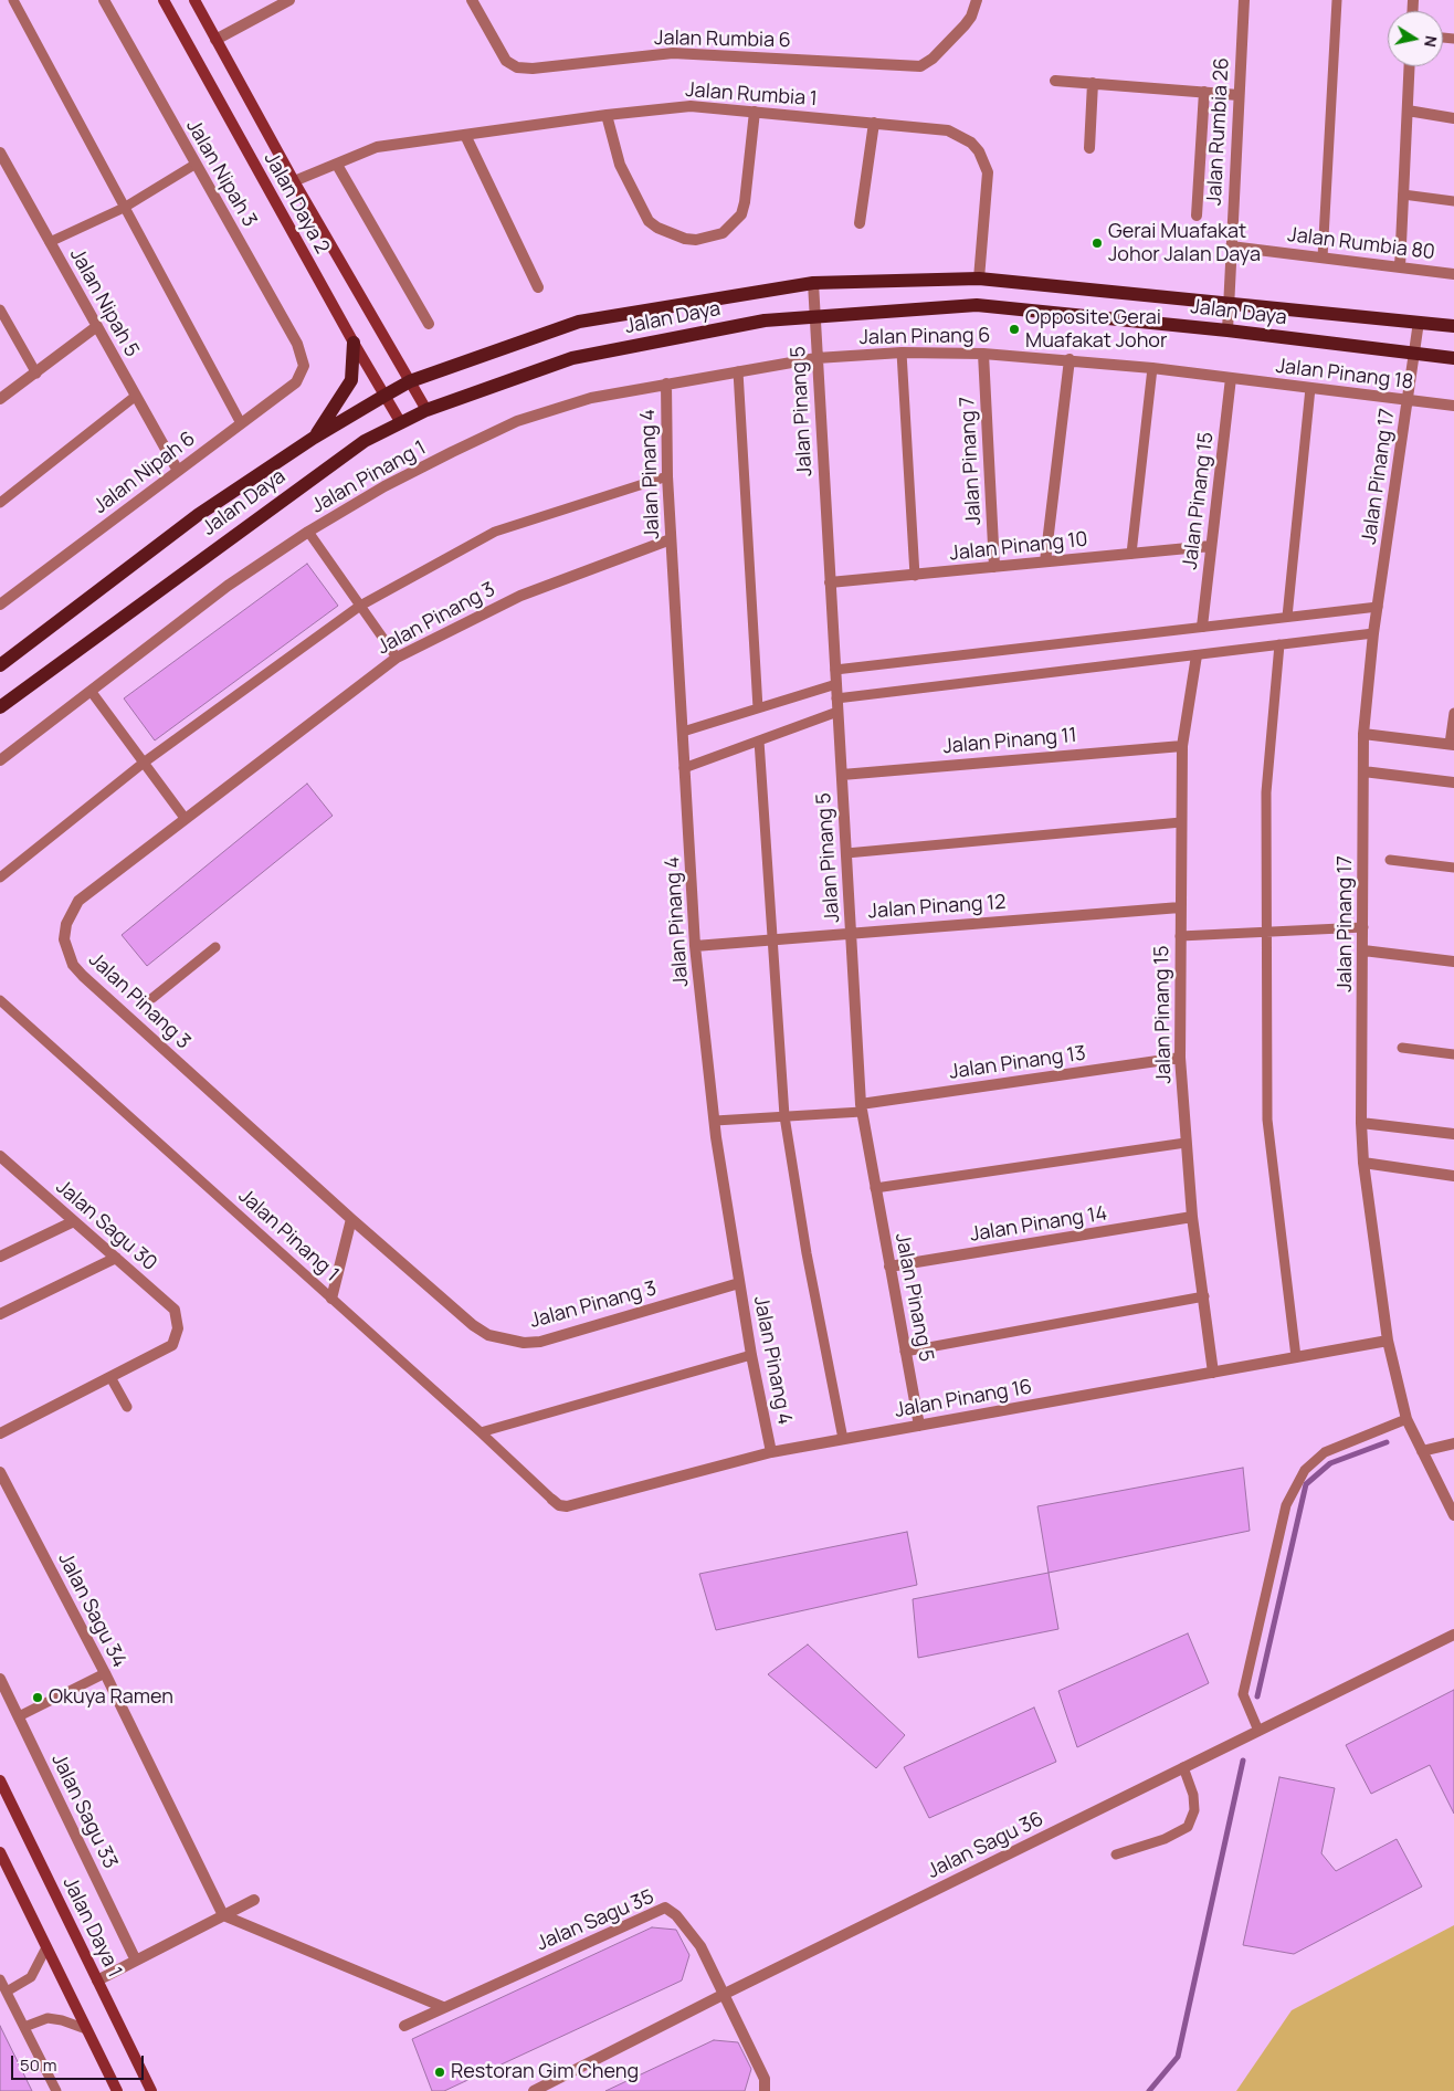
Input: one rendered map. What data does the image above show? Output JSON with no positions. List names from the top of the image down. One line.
{"streets":{"main road":["Jalan Daya 2","Jalan Daya","Jalan Daya 1"],"street":["Jalan Rumbia 6","Jalan Rumbia 1","Jalan Rumbia 26","Jalan Nipah 3","Jalan Rumbia 80","Jalan Nipah 5","Jalan Pinang 6","Jalan Pinang 18","Jalan Pinang 5","Jalan Pinang 7","Jalan Nipah 6","Jalan Pinang 4","Jalan Pinang 17","Jalan Pinang 1","Jalan Pinang 15","Jalan Pinang 10","Jalan Pinang 3","Jalan Pinang 11","Jalan Pinang 12","Jalan Pinang 13","Jalan Pinang 14","Jalan Sagu 30","Jalan Pinang 16","Jalan Sagu 34","Jalan Sagu 33","Jalan Sagu 36","Jalan Sagu 35"]},"crossings":[["Jalan Rumbia 1","Jalan Daya 2"],["Jalan Rumbia 1","Jalan Daya"],["Jalan Rumbia 26","Jalan Rumbia 80"],["Jalan Rumbia 26","Jalan Daya"],["Jalan Nipah 3","Jalan Nipah 6"],["Jalan Daya 2","Jalan Daya"],["Jalan Nipah 5","Jalan Nipah 6"],["Jalan Daya","Jalan Pinang 5"],["Jalan Daya","Jalan Pinang 17"],["Jalan Pinang 6","Jalan Pinang 18"],["Jalan Pinang 6","Jalan Pinang 5"],["Jalan Pinang 6","Jalan Pinang 7"],["Jalan Pinang 6","Jalan Pinang 1"],["Jalan Pinang 6","Jalan Pinang 15"],["Jalan Pinang 18","Jalan Pinang 17"],["Jalan Pinang 18","Jalan Pinang 15"],["Jalan Pinang 5","Jalan Pinang 1"],["Jalan Pinang 5","Jalan Pinang 10"],["Jalan Pinang 5","Jalan Pinang 11"],["Jalan Pinang 5","Jalan Pinang 12"],["Jalan Pinang 5","Jalan Pinang 13"],["Jalan Pinang 5","Jalan Pinang 14"],["Jalan Pinang 5","Jalan Pinang 16"],["Jalan Pinang 7","Jalan Pinang 10"],["Jalan Pinang 4","Jalan Pinang 1"],["Jalan Pinang 4","Jalan Pinang 3"],["Jalan Pinang 4","Jalan Pinang 12"],["Jalan Pinang 4","Jalan Pinang 16"],["Jalan Pinang 17","Jalan Pinang 16"],["Jalan Pinang 1","Jalan Pinang 16"],["Jalan Pinang 15","Jalan Pinang 10"],["Jalan Pinang 15","Jalan Pinang 11"],["Jalan Pinang 15","Jalan Pinang 12"],["Jalan Pinang 15","Jalan Pinang 13"],["Jalan Pinang 15","Jalan Pinang 14"],["Jalan Pinang 15","Jalan Pinang 16"],["Jalan Sagu 36","Jalan Sagu 35"]],"places":["Gerai Muafakat Johor Jalan Daya","Opposite Gerai Muafakat Johor","Okuya Ramen","Restoran Gim Cheng"],"scale_bar":"50 m","north":"right"}
